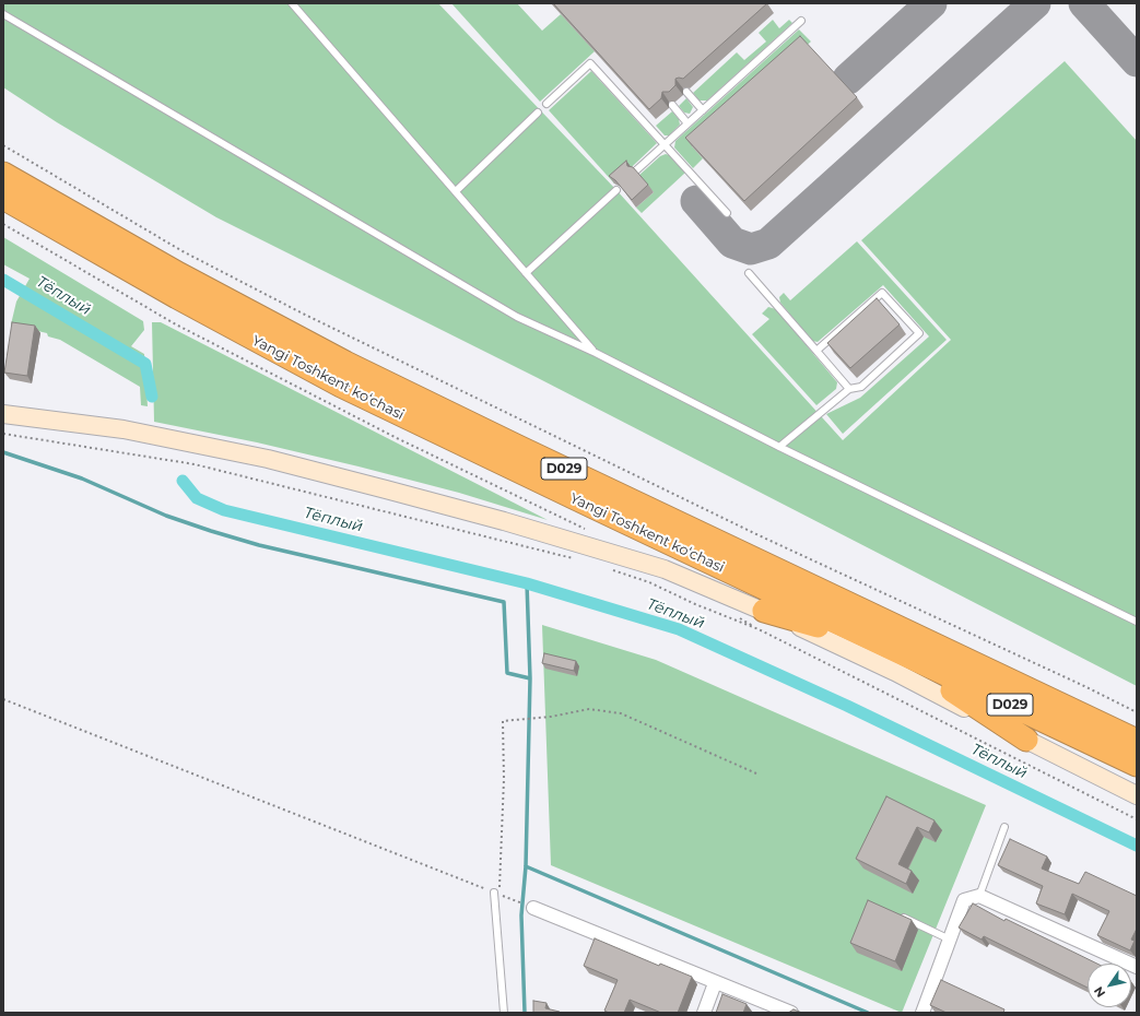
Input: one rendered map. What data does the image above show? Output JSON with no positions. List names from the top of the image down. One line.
{"streets":{"highway":["Yangi Toshkent ko‘chasi","D029"]},"water":["Тёплый"],"north":"bottom left"}
